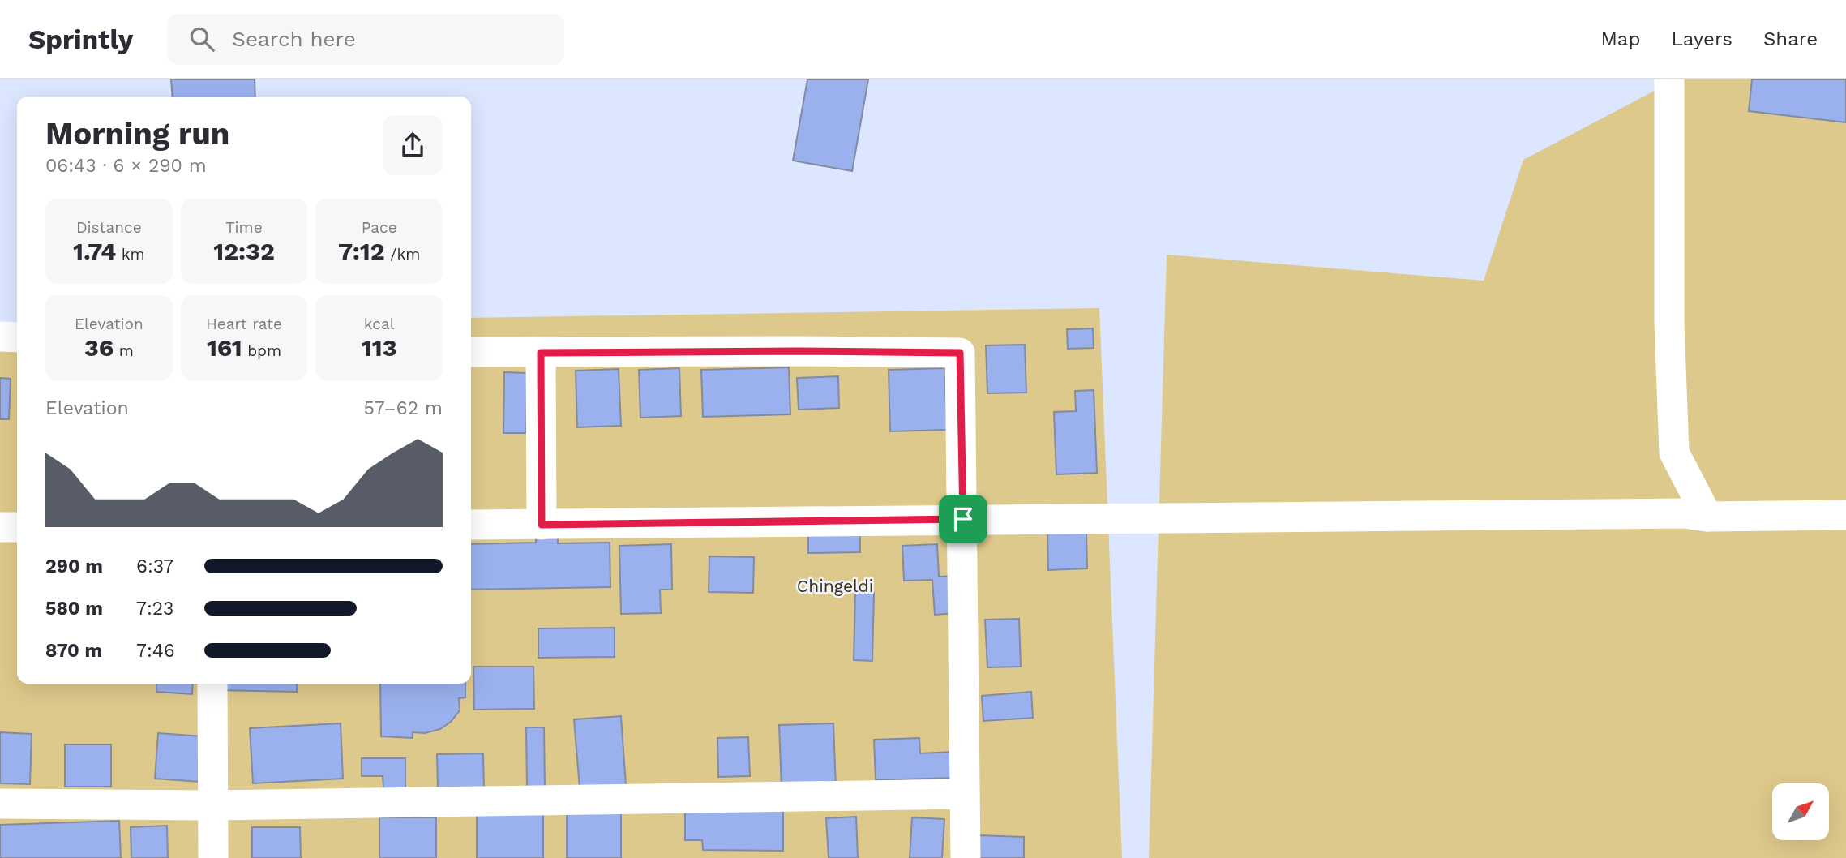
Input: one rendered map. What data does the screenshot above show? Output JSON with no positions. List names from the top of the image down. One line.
{"parks":["Chingeldi"],"north":"top right","page":{"header":"Sprintly","search":"Search here","nav":["Map","Layers","Share"],"heading":["Morning run","06:43 · 6 × 290 m"],"stats":[["Distance","1.74 km"],["Time","12:32"],["Pace","7:12 /km"],["Elevation","36 m"],["Heart rate","161 bpm"],["kcal","113"]],"chart":["Elevation","57–62 m"],"list":[{"name":"290 m","note":"6:37"},{"name":"580 m","note":"7:23"},{"name":"870 m","note":"7:46"}]}}
